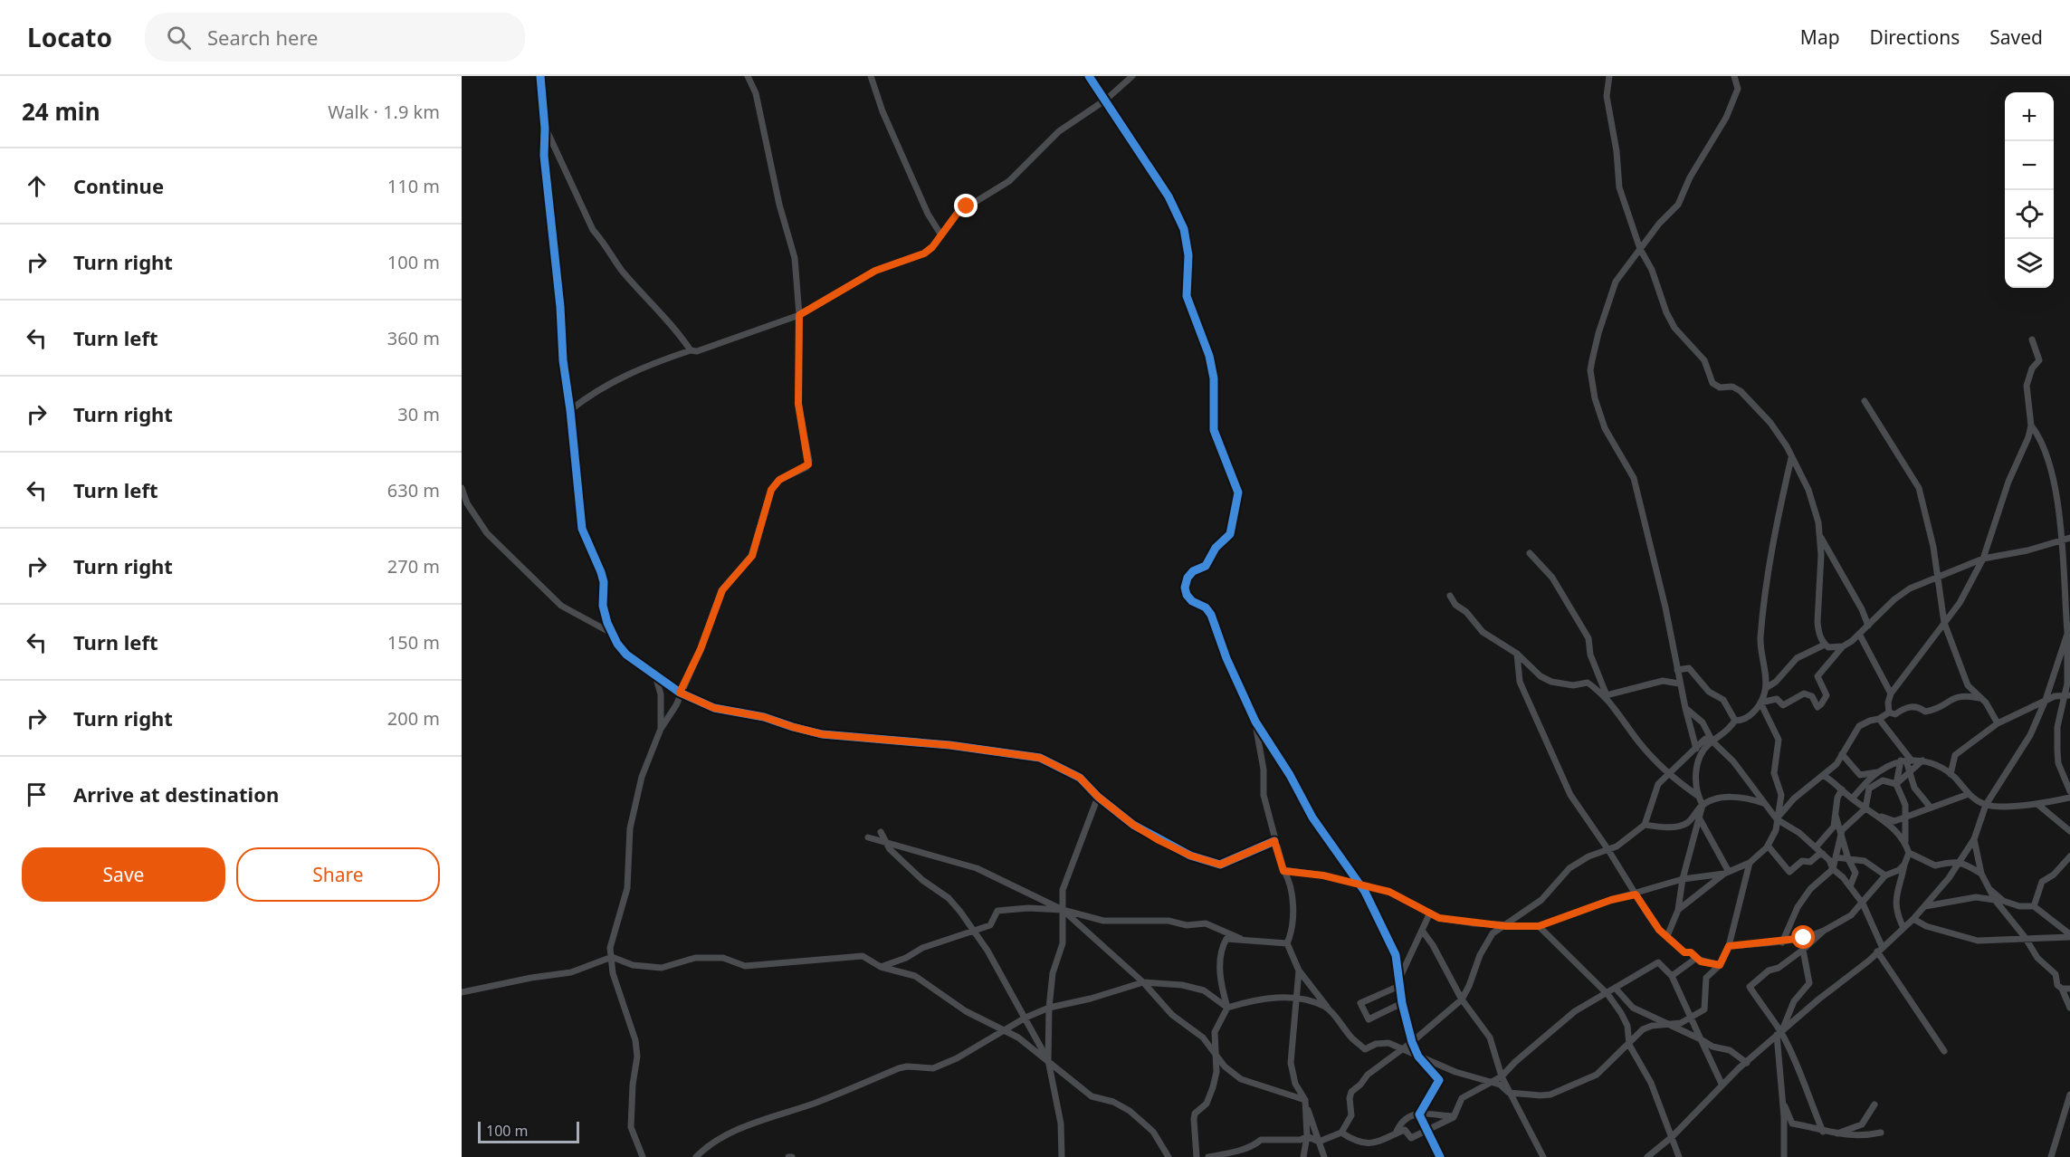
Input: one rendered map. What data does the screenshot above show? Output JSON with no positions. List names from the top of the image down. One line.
{"scale_bar":"100 m","page":{"header":"Locato","search":"Search here","nav":["Map","Directions","Saved"],"heading":["24 min","Walk · 1.9 km"],"map_buttons":["+","−"],"list":[["Continue","110 m"],["Turn right","100 m"],["Turn left","360 m"],["Turn right","30 m"],["Turn left","630 m"],["Turn right","270 m"],["Turn left","150 m"],["Turn right","200 m"],"Arrive at destination"],"buttons":["Save","Share"],"scale":"100 m"}}
